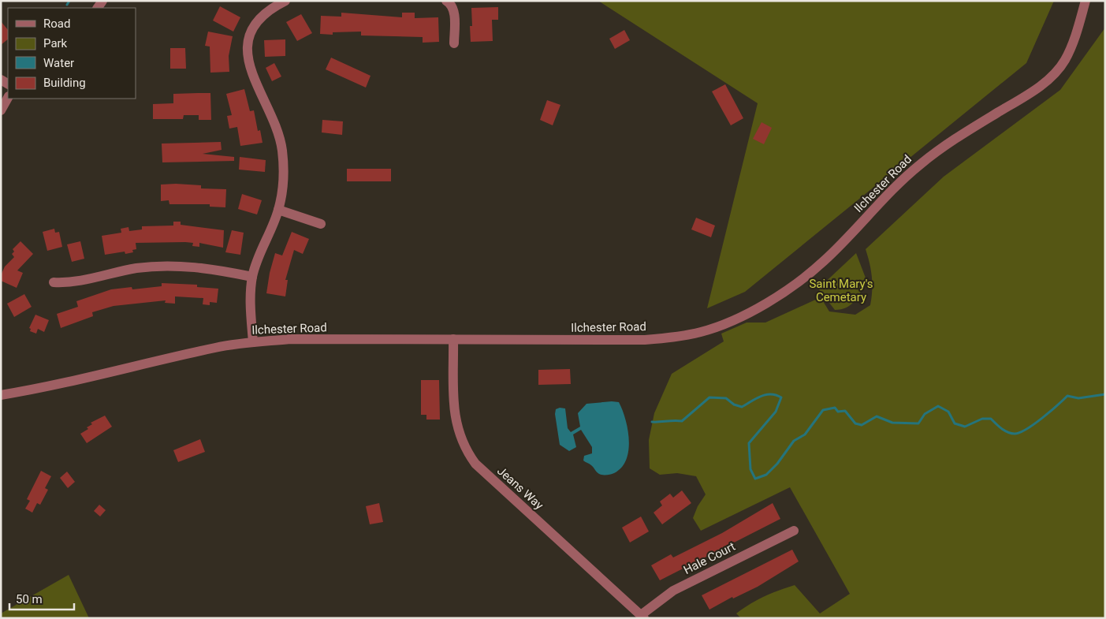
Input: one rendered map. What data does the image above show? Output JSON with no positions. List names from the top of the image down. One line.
{"streets":{"street":["Ilchester Road","Jeans Way","Hale Court"]},"crossings":[["Ilchester Road","Jeans Way"],["Jeans Way","Hale Court"]],"parks":["Saint Mary's Cemetary"],"legend":["Road","Park","Water","Building"],"scale_bar":"50 m"}
